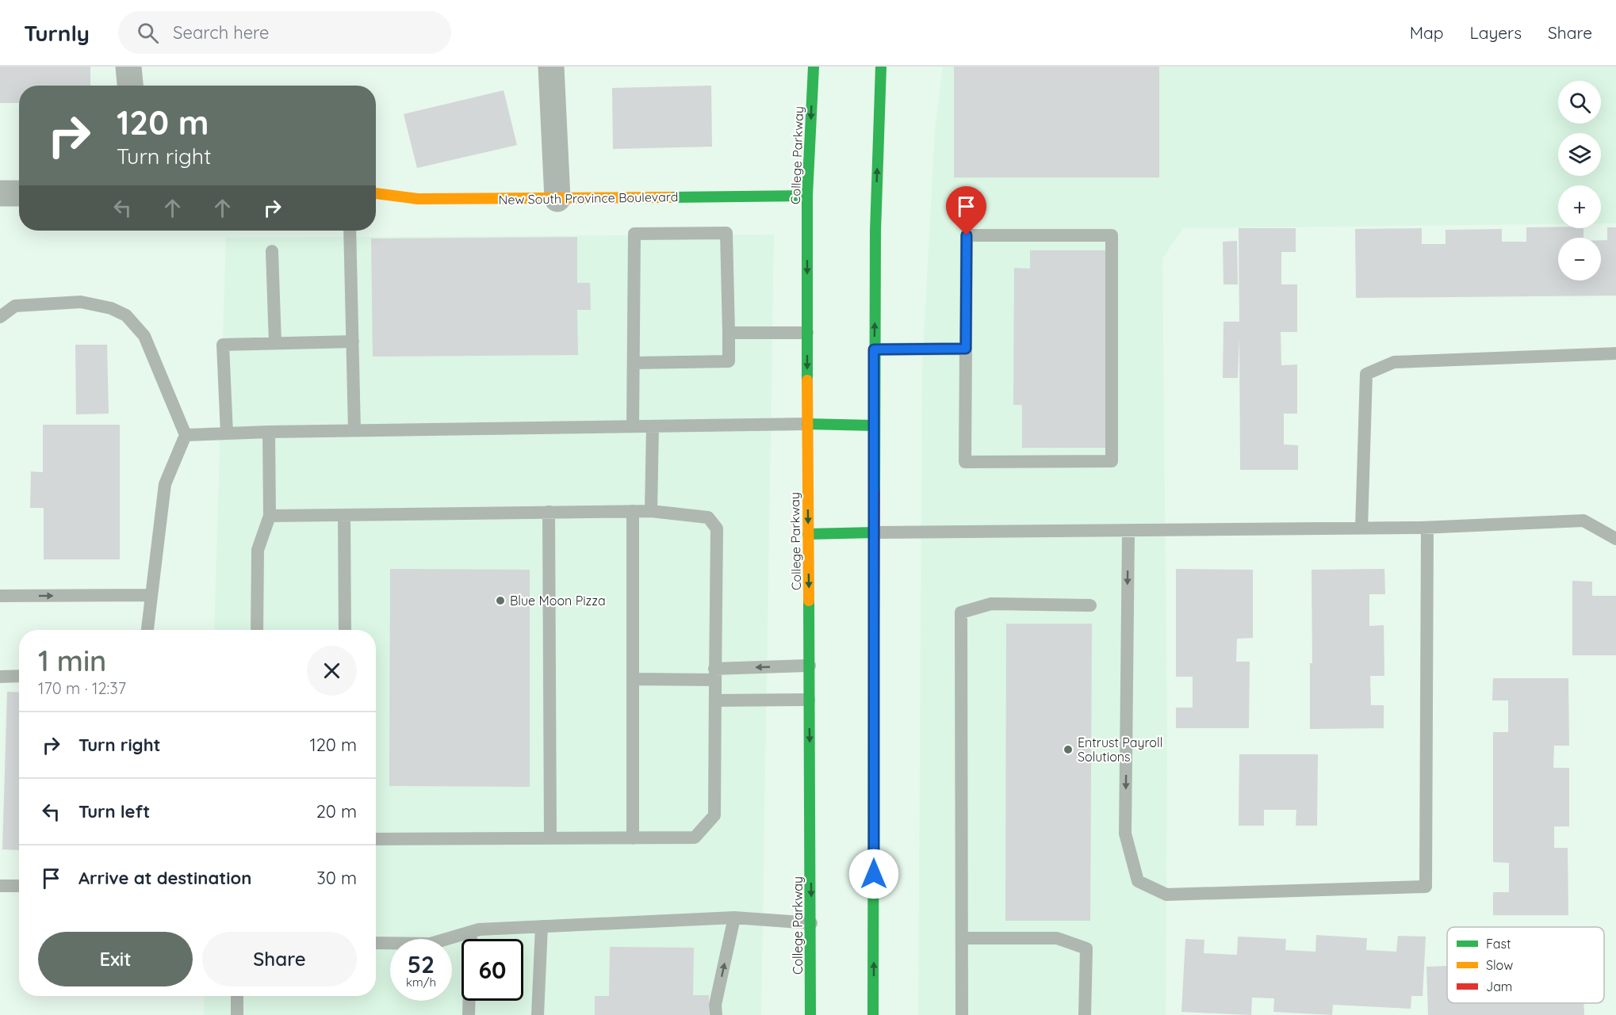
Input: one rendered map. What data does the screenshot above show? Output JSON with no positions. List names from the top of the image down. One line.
{"streets":{"main road":["College Parkway","New South Province Boulevard"]},"crossings":[["College Parkway","New South Province Boulevard"]],"places":["Blue Moon Pizza","Entrust Payroll Solutions"],"legend":["Fast","Slow","Jam"],"page":{"header":"Turnly","search":"Search here","nav":["Map","Layers","Share"],"map_buttons":["+","−"],"turn":["120 m","Turn right"],"heading":["1 min","170 m · 12:37"],"list":[{"name":"Turn right","value":"120 m"},{"name":"Turn left","value":"20 m"},{"name":"Arrive at destination","value":"30 m"}],"buttons":["Exit","Share"],"speed":"52 km/h","limit":"60"}}
